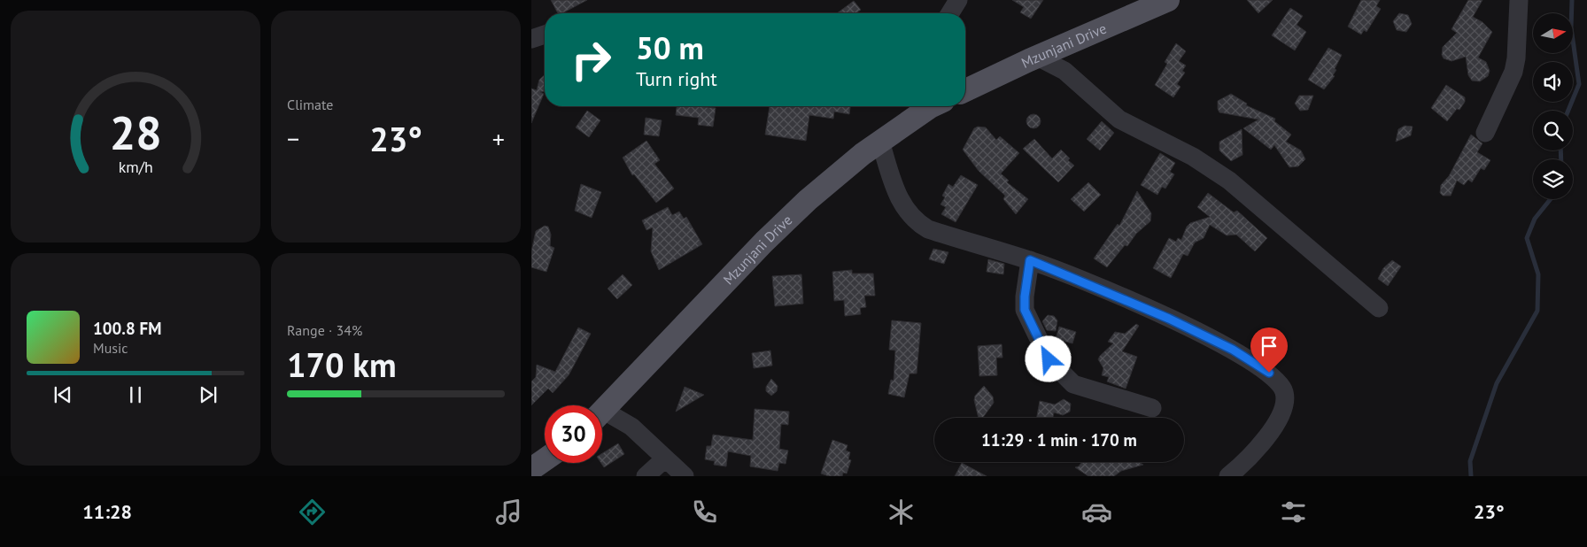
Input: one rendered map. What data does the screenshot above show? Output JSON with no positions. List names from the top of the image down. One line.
{"streets":{"main road":["Mzunjani Drive"]},"north":"right","page":{"tile":["Climate",["Range · 34%","170 km"]],"turn":["50 m","Turn right"],"heat":["−","23°","+"],"song":["100.8 FM","Music"],"limit":"30","trip":"11:29 · 1 min · 170 m","tabs":["11:28","23°"],"gauge":["28","km/h"]}}
